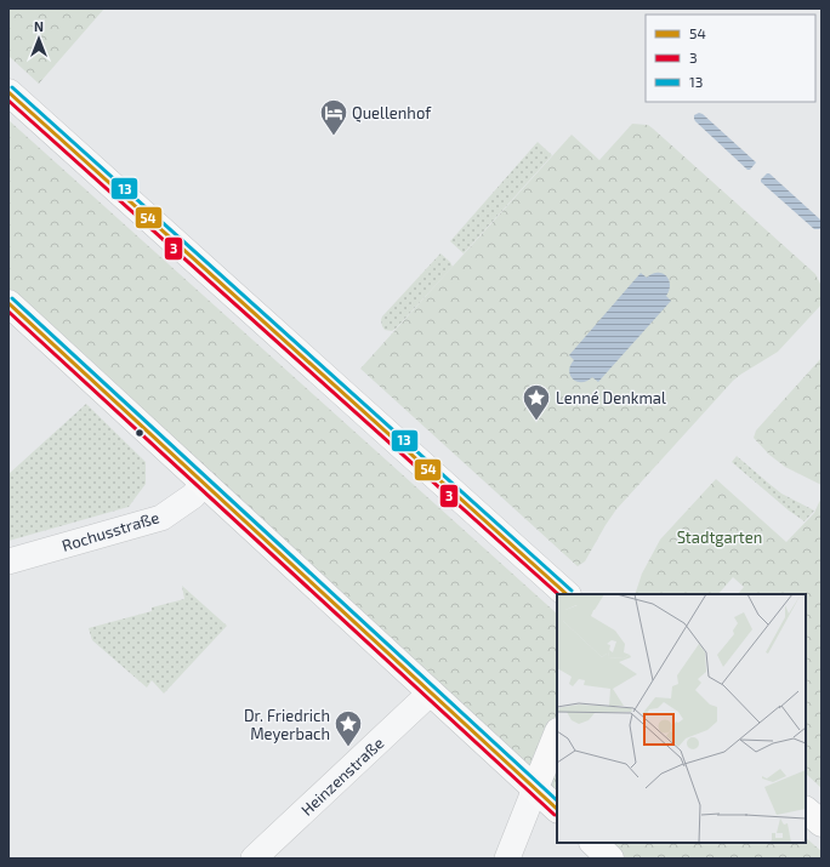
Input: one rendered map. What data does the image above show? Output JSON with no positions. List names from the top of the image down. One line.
{"streets":{"street":["Rochusstraße","Heinzenstraße"]},"parks":["Stadtgarten"],"places":{"hotel":["Quellenhof"],"place":["Lenné Denkmal","Dr. Friedrich Meyerbach"]},"lines":["transit line 13","transit line 54","transit line 3"],"legend":["54","3","13"],"north":"top"}
